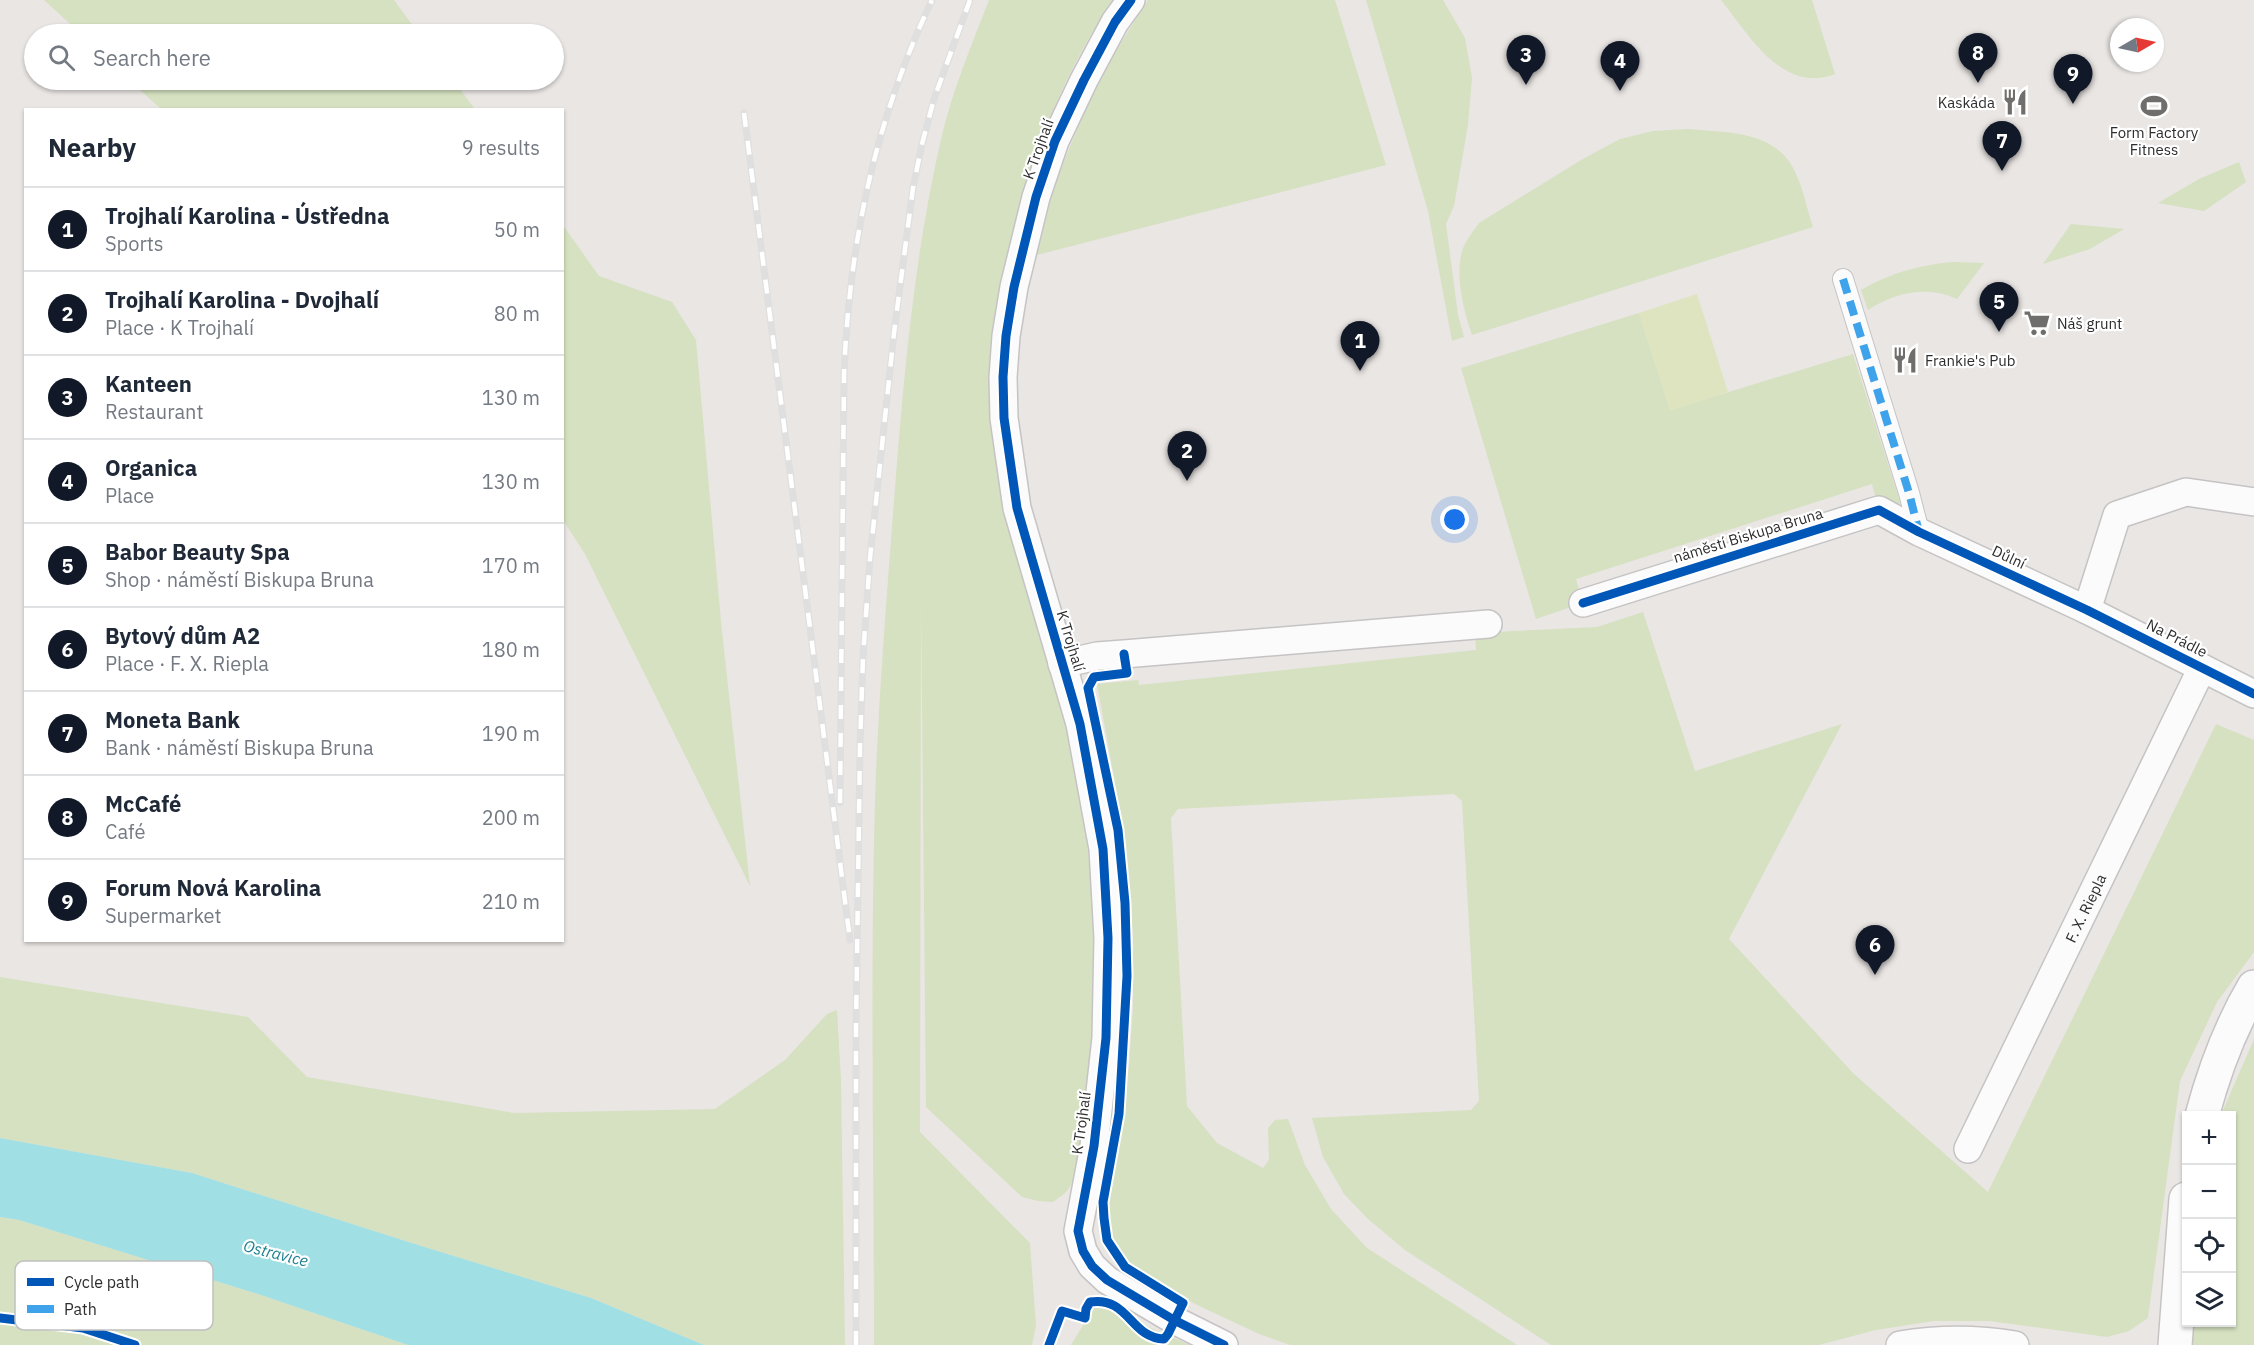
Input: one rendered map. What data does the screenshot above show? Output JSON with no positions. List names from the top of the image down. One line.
{"streets":{"street":["K Trojhalí","náměstí Biskupa Bruna","Důlní","Na Prádle","F. X. Riepla"]},"crossings":[["náměstí Biskupa Bruna","Důlní"],["Důlní","Na Prádle"],["Na Prádle","F. X. Riepla"]],"water":["Ostravice"],"places":{"restaurant":["Kaskáda","Frankie's Pub"],"sports":["Form Factory Fitness"],"supermarket":["Náš grunt"]},"legend":["Cycle path","Path"],"north":"right","page":{"search":"Search here","pins":["8","3","4","9","7","5","1","2","6"],"heading":["Nearby","9 results"],"list":[{"mark":"1","name":"Trojhalí Karolina - Ústředna","note":"Sports","value":"50 m"},{"mark":"2","name":"Trojhalí Karolina - Dvojhalí","note":"Place · K Trojhalí","value":"80 m"},{"mark":"3","name":"Kanteen","note":"Restaurant","value":"130 m"},{"mark":"4","name":"Organica","note":"Place","value":"130 m"},{"mark":"5","name":"Babor Beauty Spa","note":"Shop · náměstí Biskupa Bruna","value":"170 m"},{"mark":"6","name":"Bytový dům A2","note":"Place · F. X. Riepla","value":"180 m"},{"mark":"7","name":"Moneta Bank","note":"Bank · náměstí Biskupa Bruna","value":"190 m"},{"mark":"8","name":"McCafé","note":"Café","value":"200 m"},{"mark":"9","name":"Forum Nová Karolina","note":"Supermarket","value":"210 m"}],"map_buttons":["+","−"]}}
